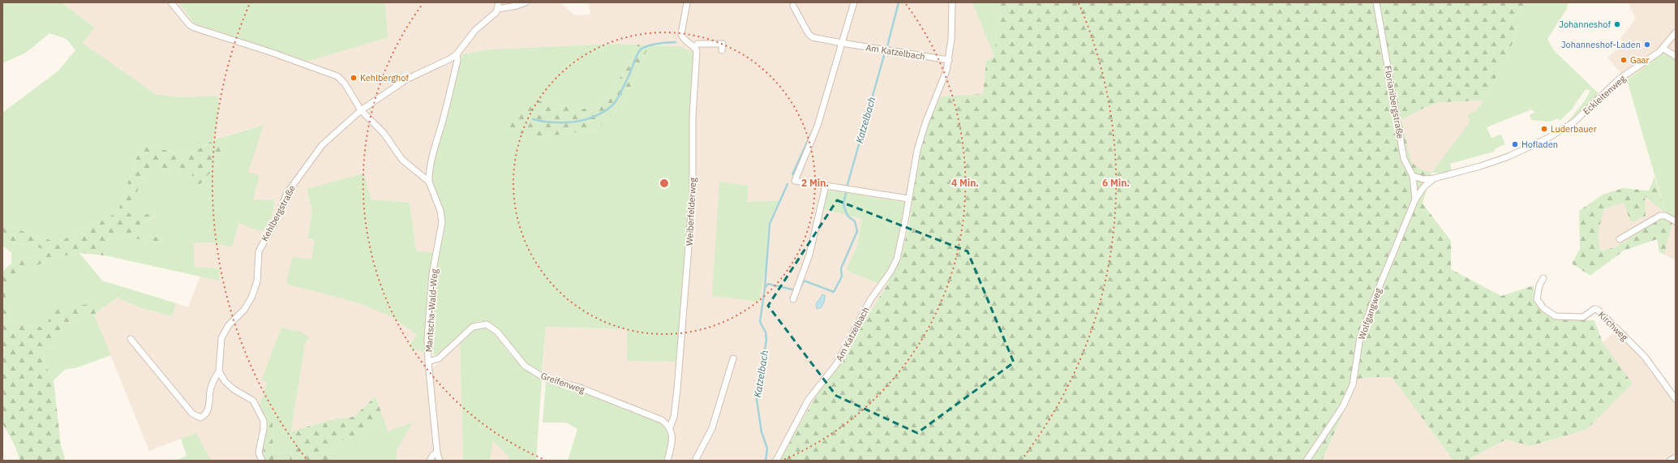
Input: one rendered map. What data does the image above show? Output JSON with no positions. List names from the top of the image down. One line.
{"streets":{"street":["Am Katzelbach","Eckleitenweg","Florianibergstraße","Weiberfelderweg","Kehlbergstraße","Mantscha-Wald-Weg","Wolfgangweg","Kirchweg","Greifenweg"]},"crossings":[["Eckleitenweg","Florianibergstraße"],["Eckleitenweg","Wolfgangweg"],["Florianibergstraße","Wolfgangweg"],["Weiberfelderweg","Greifenweg"],["Kehlbergstraße","Mantscha-Wald-Weg"],["Mantscha-Wald-Weg","Greifenweg"]],"water":["Katzelbach"],"places":["Johanneshof","Johanneshof-Laden","Gaar","Kehlberghof","Luderbauer","Hofladen"],"rings":["2 Min.","4 Min.","6 Min."]}
